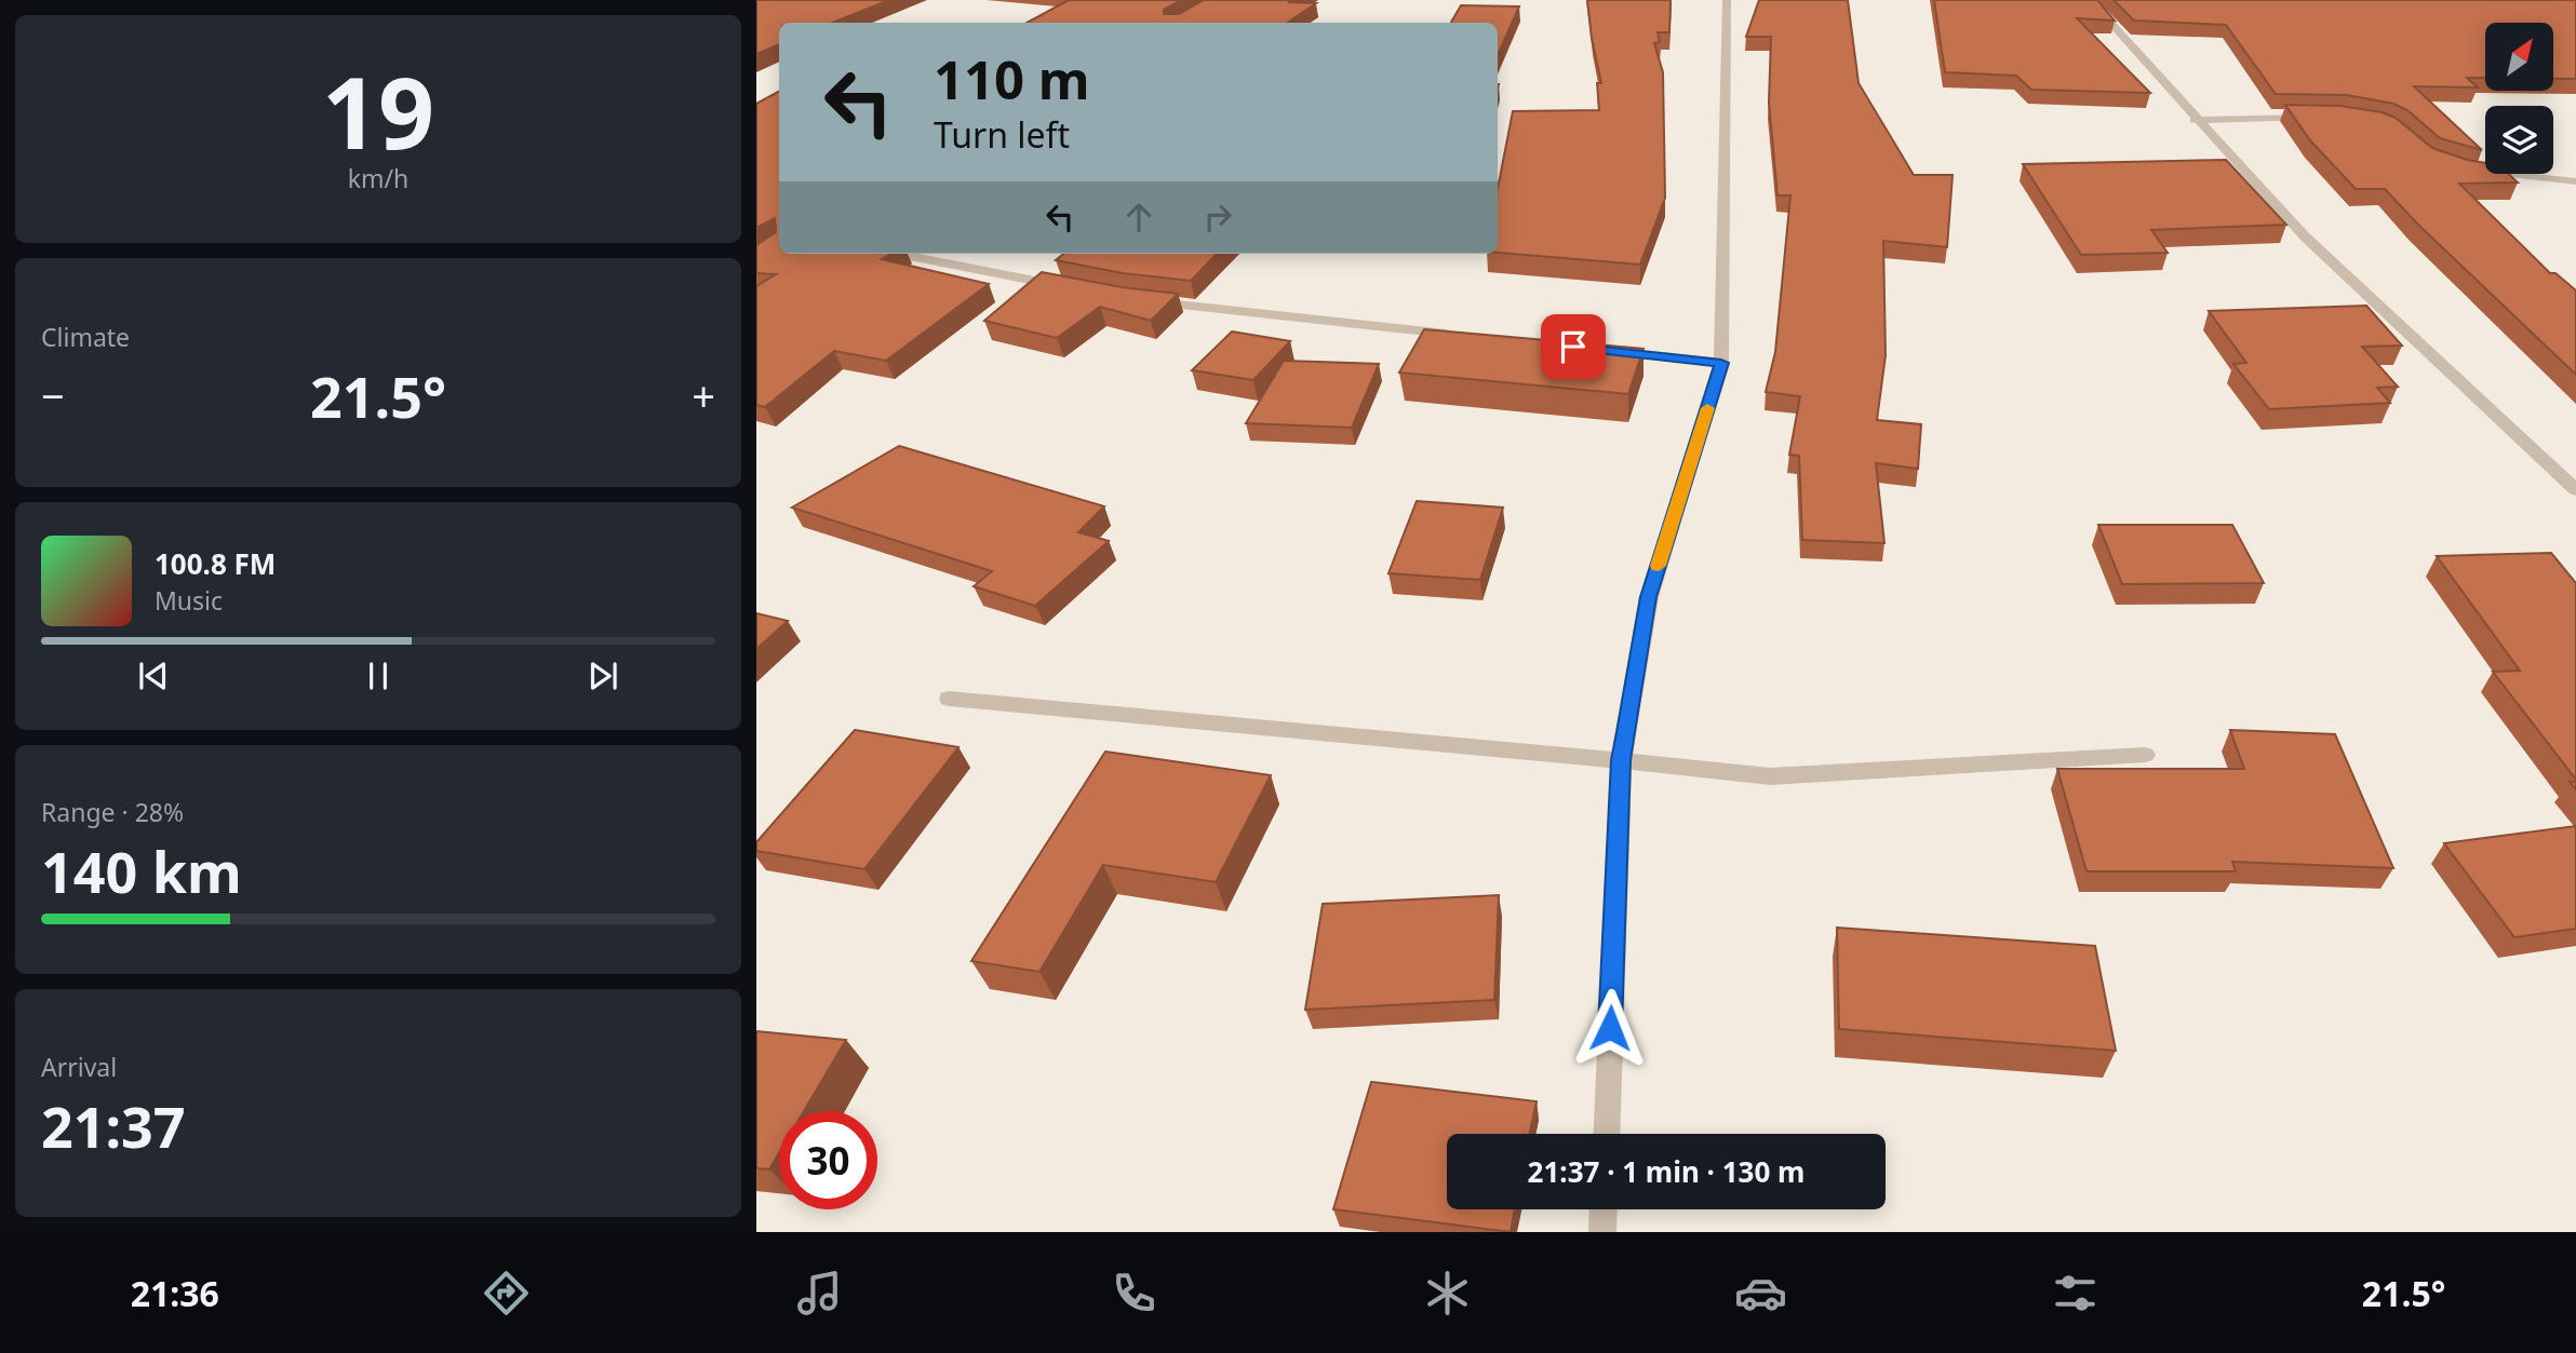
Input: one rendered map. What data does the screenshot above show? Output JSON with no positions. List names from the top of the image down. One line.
{"north":"top right","page":{"tile":[["19","km/h"],"Climate",["Range · 28%","140 km"],["Arrival","21:37"]],"turn":["110 m","Turn left"],"heat":["−","21.5°","+"],"song":["100.8 FM","Music"],"limit":"30","trip":"21:37 · 1 min · 130 m","tabs":["21:36","21.5°"]}}
